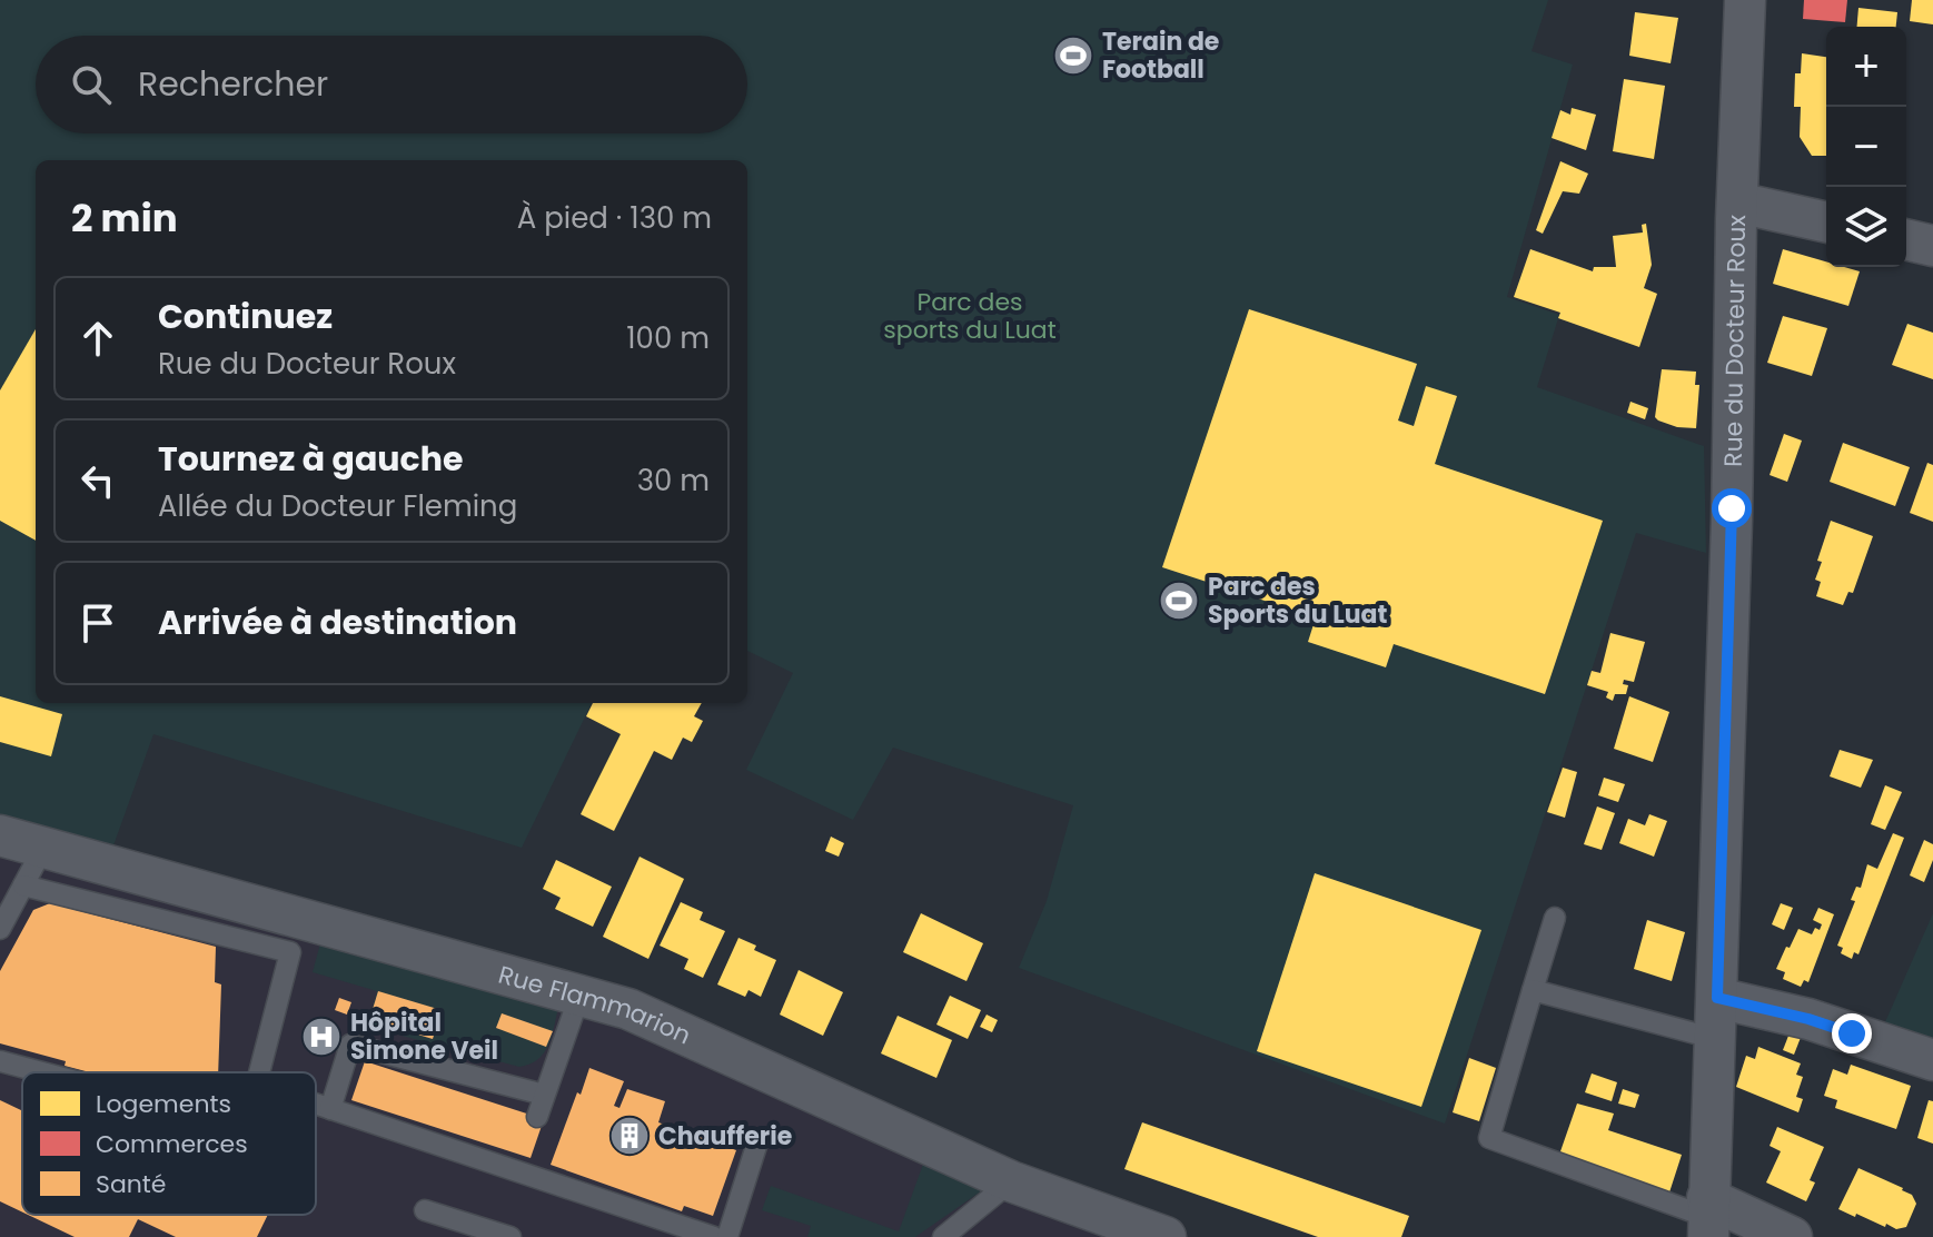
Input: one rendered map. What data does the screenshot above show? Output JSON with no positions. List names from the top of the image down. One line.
{"streets":{"street":["Rue du Docteur Roux","Rue Flammarion"]},"parks":["Parc des sports du Luat"],"places":{"sports":["Terain de Football","Parc des Sports du Luat"],"hospital":["Hôpital Simone Veil"],"building":["Chaufferie"]},"legend":["Logements","Commerces","Santé"],"page":{"map_buttons":["+","−"],"search":"Rechercher","heading":["2 min","À pied · 130 m"],"list":[["Continuez","Rue du Docteur Roux","100 m"],["Tournez à gauche","Allée du Docteur Fleming","30 m"],"Arrivée à destination"]}}
